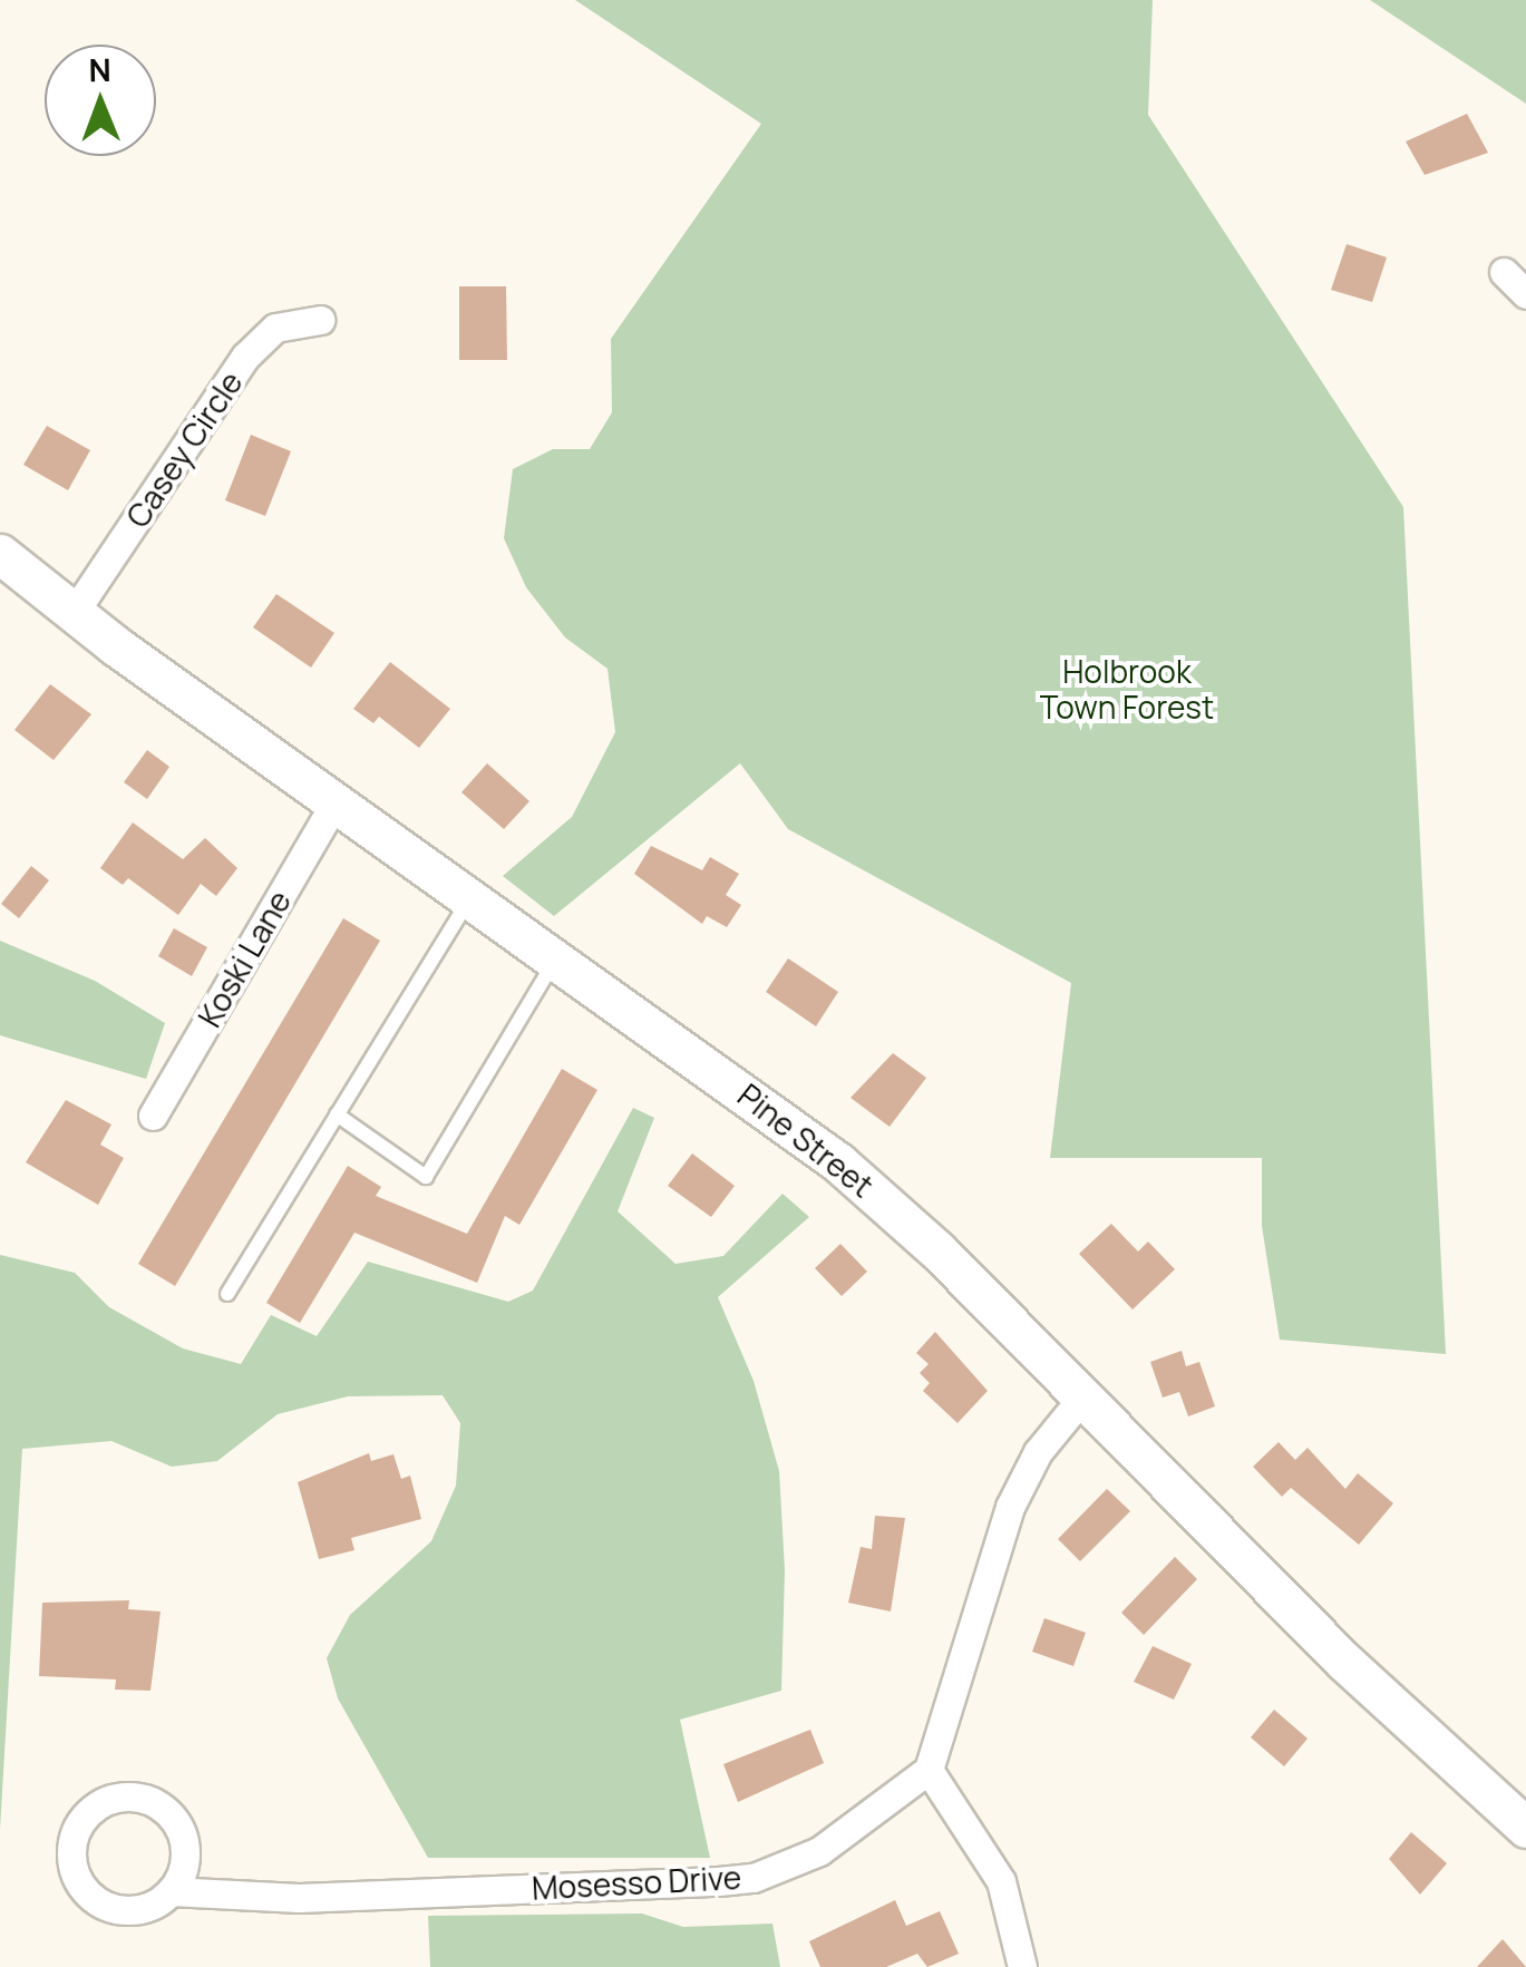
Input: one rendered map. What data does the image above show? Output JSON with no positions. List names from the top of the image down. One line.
{"streets":{"main road":["Pine Street"],"street":["Casey Circle","Koski Lane","Mosesso Drive"]},"crossings":[["Casey Circle","Pine Street"],["Koski Lane","Pine Street"]],"parks":["Holbrook Town Forest"],"north":"top"}
